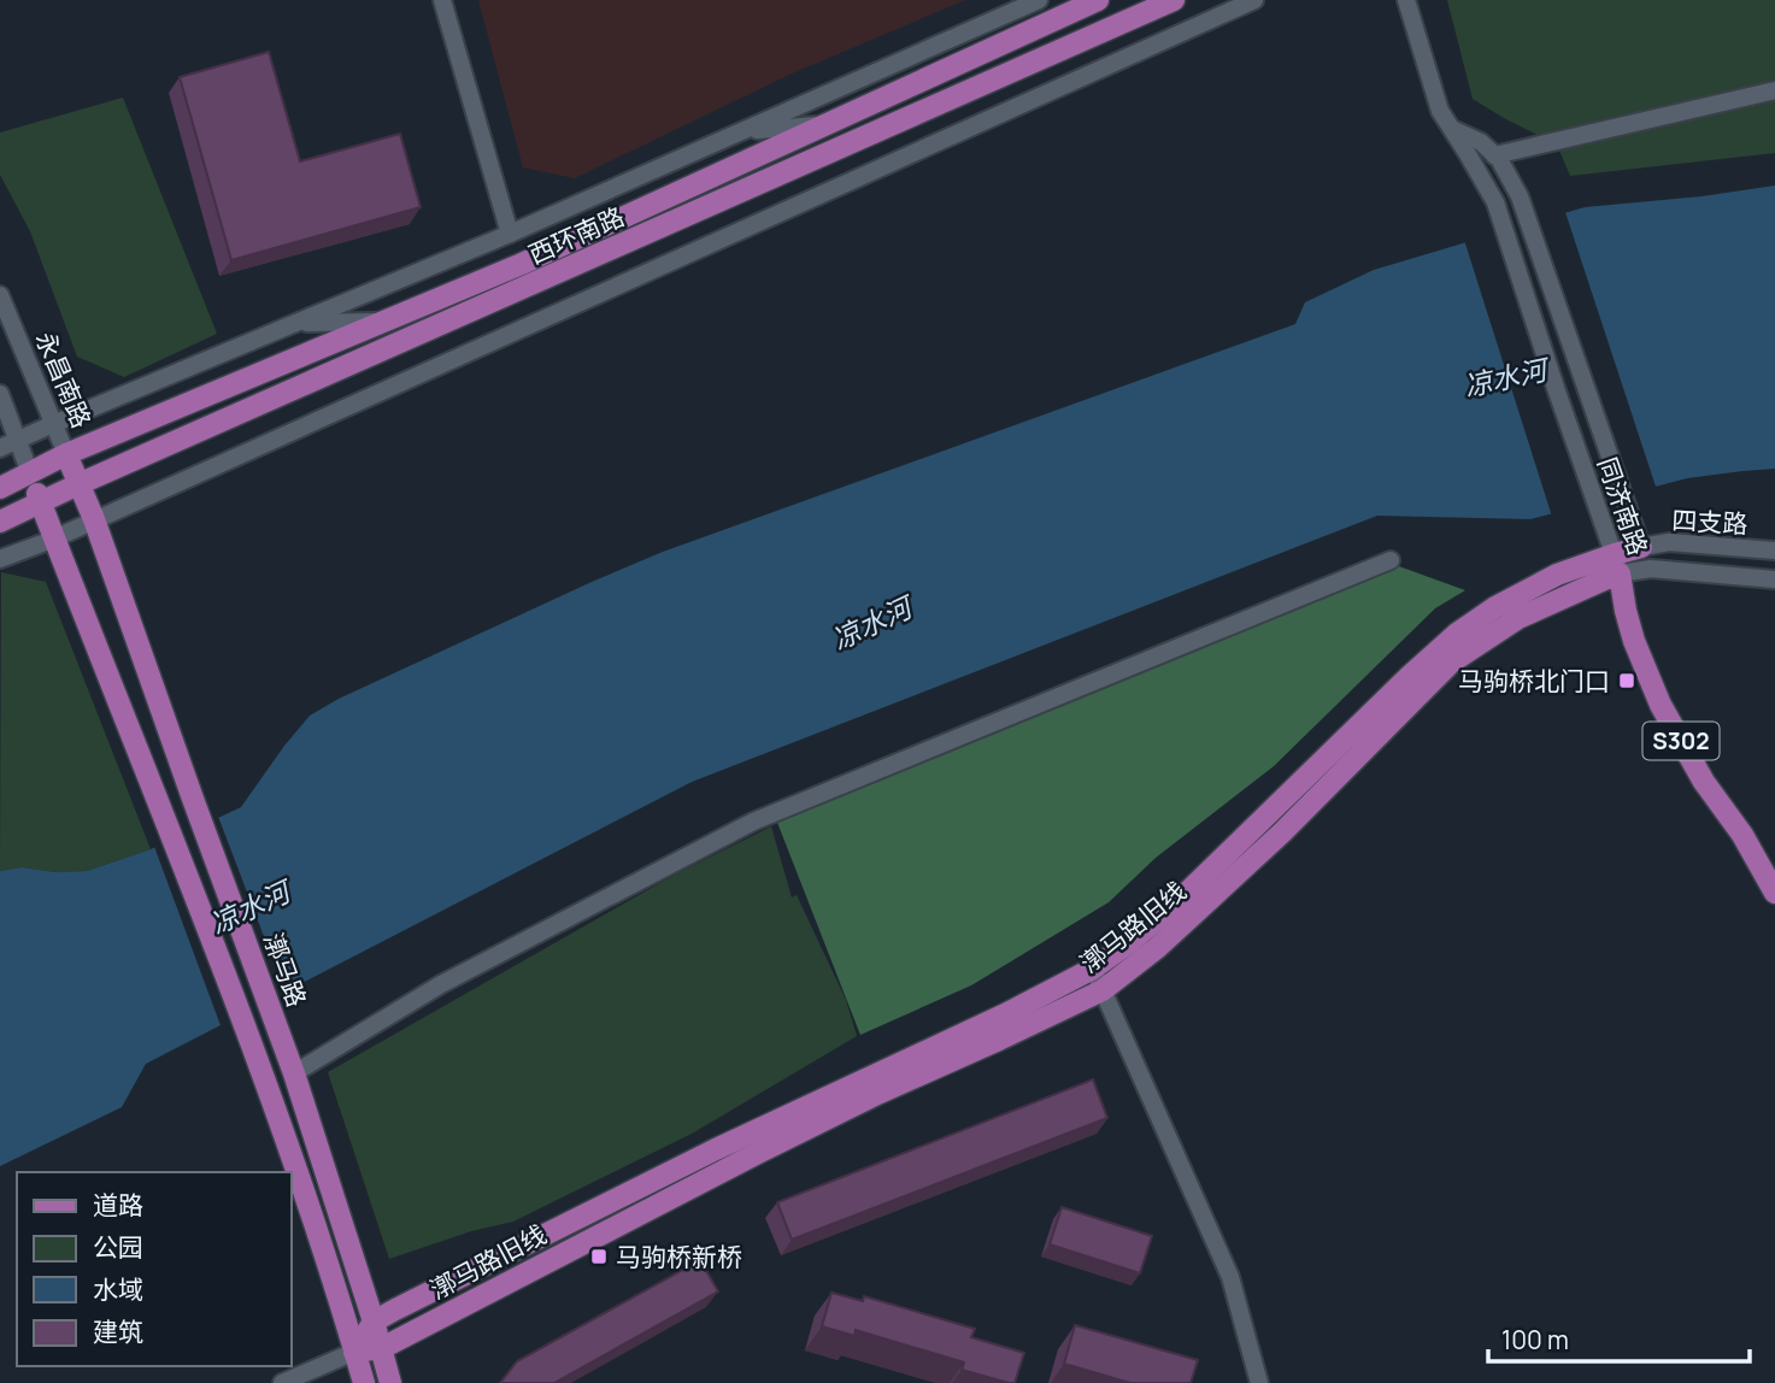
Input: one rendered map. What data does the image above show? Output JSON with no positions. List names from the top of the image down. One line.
{"streets":{"main road":["西环南路","永昌南路","S302","漷马路旧线","漷马路"],"street":["同济南路","四支路"]},"crossings":[["西环南路","永昌南路"],["西环南路","漷马路"],["永昌南路","漷马路"],["同济南路","四支路"],["同济南路","S302"],["同济南路","漷马路旧线"],["四支路","S302"],["四支路","漷马路旧线"],["S302","漷马路旧线"],["漷马路旧线","漷马路"]],"water":["凉水河"],"places":{"transit":["马驹桥北门口","马驹桥新桥"]},"legend":["道路","公园","水域","建筑"],"scale_bar":"100 m"}
